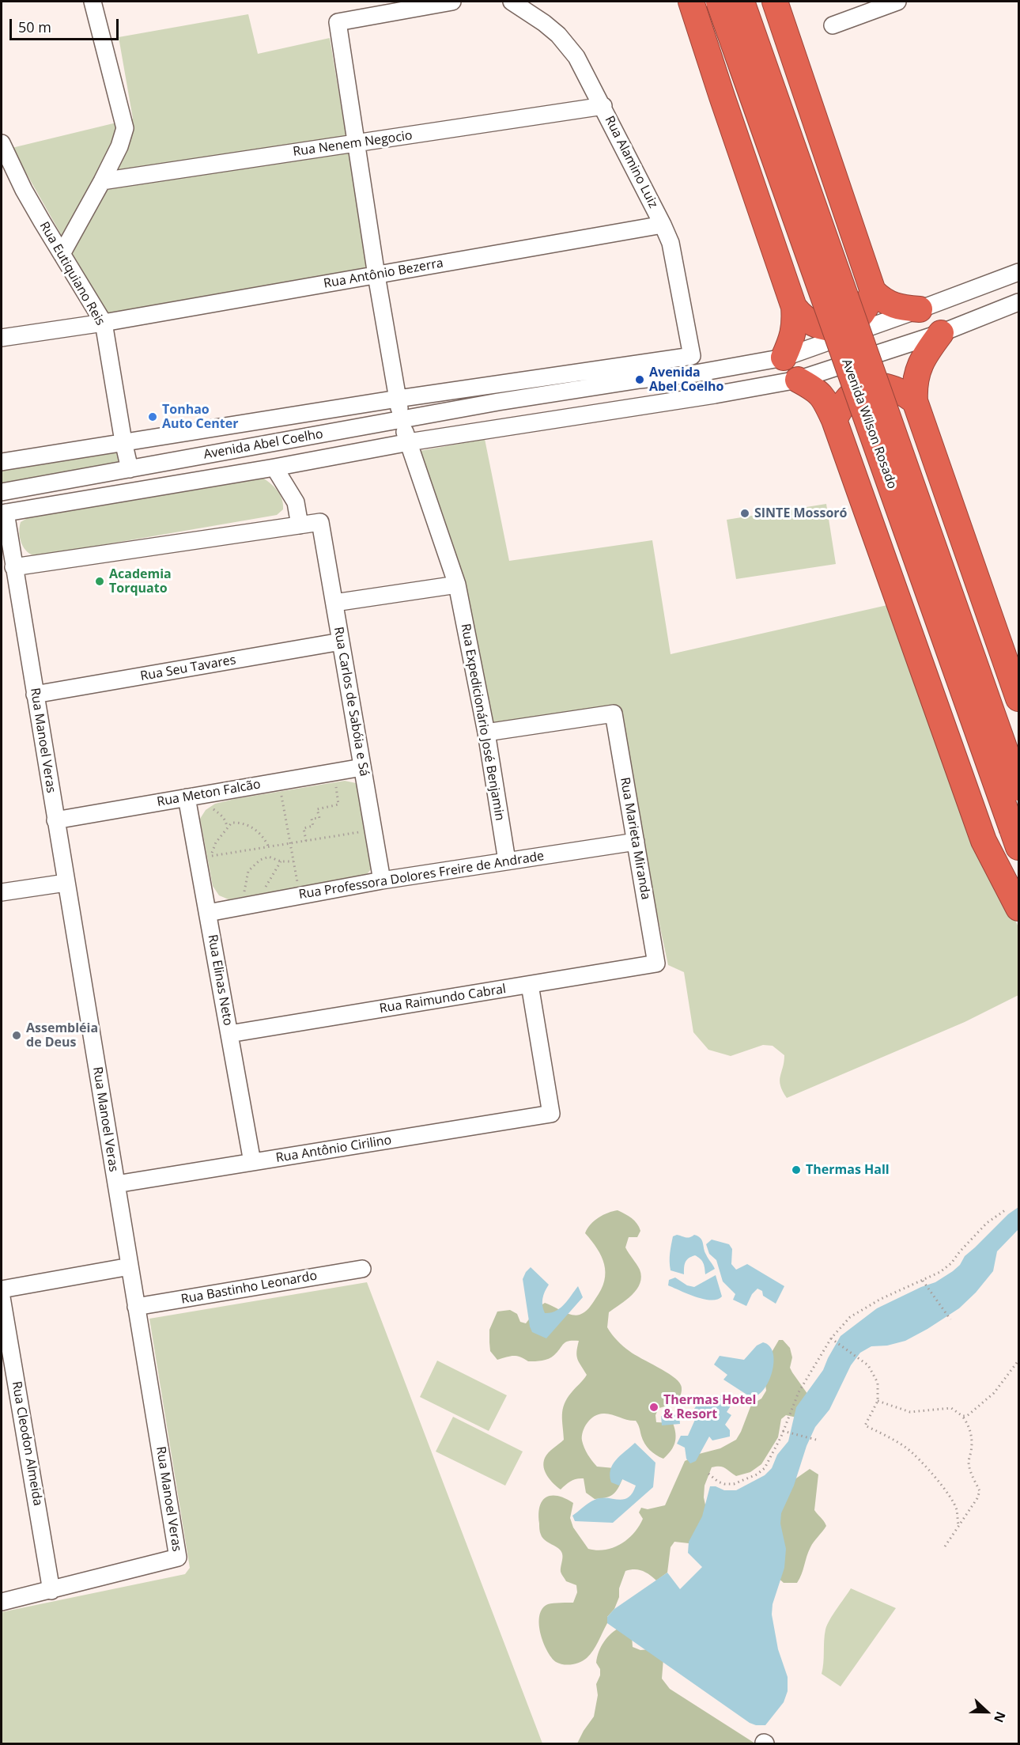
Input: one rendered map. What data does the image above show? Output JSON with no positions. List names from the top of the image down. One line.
{"streets":{"highway":["Avenida Wilson Rosado"],"street":["Rua Nenem Negocio","Rua Alamino Luiz","Rua Eutiquiano Reis","Rua Antônio Bezerra","Avenida Abel Coelho","Rua Seu Tavares","Rua Carlos de Sabóia e Sá","Rua Expedicionário José Benjamin","Rua Manoel Veras","Rua Meton Falcão","Rua Marieta Miranda","Rua Professora Dolores Freire de Andrade","Rua Elinas Neto","Rua Raimundo Cabral","Rua Antônio Cirilino","Rua Bastinho Leonardo","Rua Cleodon Almeida"]},"crossings":[["Rua Nenem Negocio","Rua Alamino Luiz"],["Rua Nenem Negocio","Rua Expedicionário José Benjamin"],["Rua Alamino Luiz","Rua Antônio Bezerra"],["Rua Alamino Luiz","Avenida Abel Coelho"],["Rua Eutiquiano Reis","Rua Antônio Bezerra"],["Rua Eutiquiano Reis","Avenida Abel Coelho"],["Rua Antônio Bezerra","Rua Expedicionário José Benjamin"],["Avenida Abel Coelho","Rua Expedicionário José Benjamin"],["Avenida Abel Coelho","Rua Manoel Veras"],["Rua Seu Tavares","Rua Carlos de Sabóia e Sá"],["Rua Seu Tavares","Rua Manoel Veras"],["Rua Carlos de Sabóia e Sá","Rua Meton Falcão"],["Rua Carlos de Sabóia e Sá","Rua Professora Dolores Freire de Andrade"],["Rua Expedicionário José Benjamin","Rua Marieta Miranda"],["Rua Expedicionário José Benjamin","Rua Professora Dolores Freire de Andrade"],["Rua Manoel Veras","Rua Meton Falcão"],["Rua Manoel Veras","Rua Antônio Cirilino"],["Rua Manoel Veras","Rua Bastinho Leonardo"],["Rua Manoel Veras","Rua Cleodon Almeida"],["Rua Meton Falcão","Rua Elinas Neto"],["Rua Marieta Miranda","Rua Professora Dolores Freire de Andrade"],["Rua Marieta Miranda","Rua Raimundo Cabral"],["Rua Professora Dolores Freire de Andrade","Rua Elinas Neto"],["Rua Elinas Neto","Rua Raimundo Cabral"],["Rua Elinas Neto","Rua Antônio Cirilino"],["Rua Raimundo Cabral","Rua Antônio Cirilino"]],"places":["Avenida Abel Coelho","Tonhao Auto Center","SINTE Mossoró","Academia Torquato","Assembléia de Deus","Thermas Hall","Thermas Hotel & Resort"],"scale_bar":"50 m","north":"right"}
